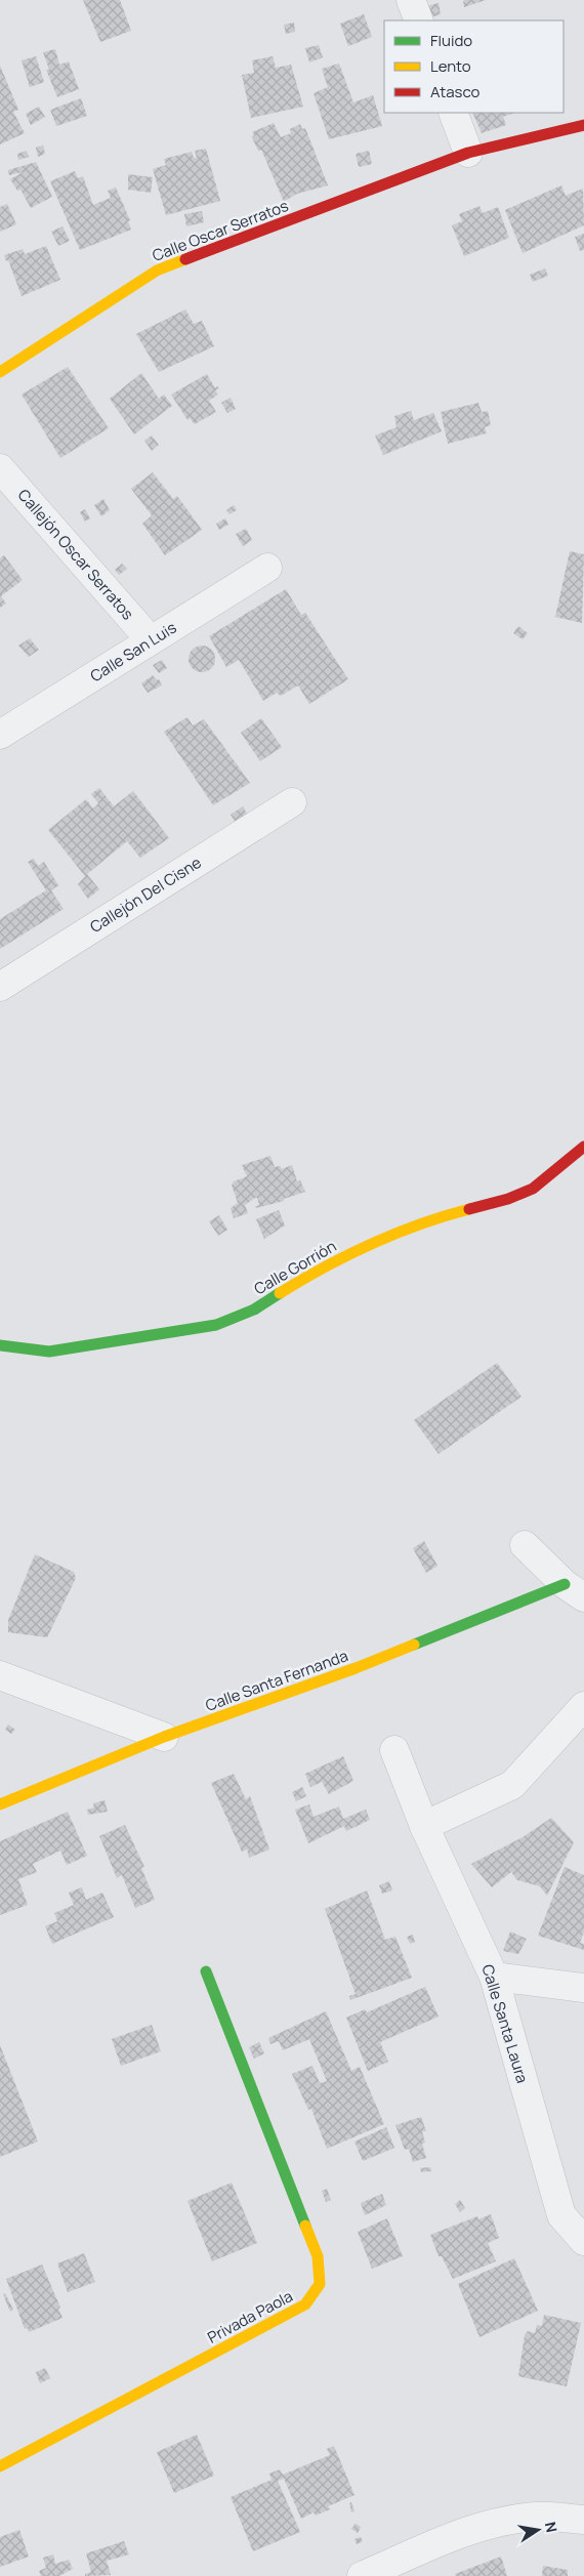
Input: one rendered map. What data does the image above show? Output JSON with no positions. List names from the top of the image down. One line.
{"streets":{"street":["Calle Oscar Serratos","Callejón Oscar Serratos","Calle San Luis","Callejón Del Cisne","Calle Gorrión","Calle Santa Fernanda","Calle Santa Laura","Privada Paola"]},"crossings":[["Callejón Oscar Serratos","Calle San Luis"]],"legend":["Fluido","Lento","Atasco"],"north":"right"}
